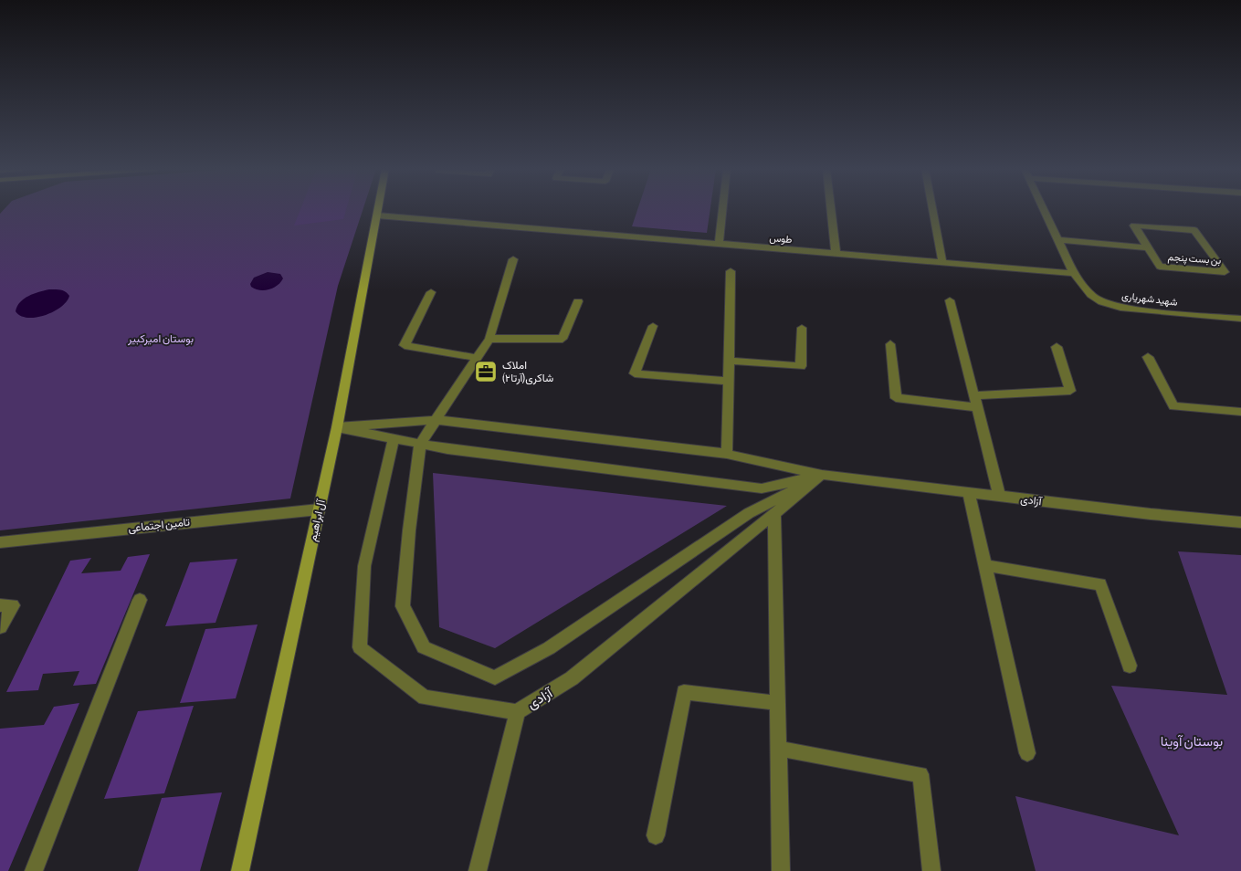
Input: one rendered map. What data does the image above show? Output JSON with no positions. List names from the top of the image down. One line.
{"streets":{"main road":["آل ابراهیم"],"street":["طوس","بن بست پنجم","شهید شهریاری","آزادی","تامین اجتماعی"]},"crossings":[["طوس","شهید شهریاری"],["طوس","آل ابراهیم"],["آزادی","آل ابراهیم"],["آل ابراهیم","تامین اجتماعی"]],"parks":["بوستان امیرکبیر","بوستان آوینا"],"places":{"office":["املاک شاکری(آرتا۲)"]}}
